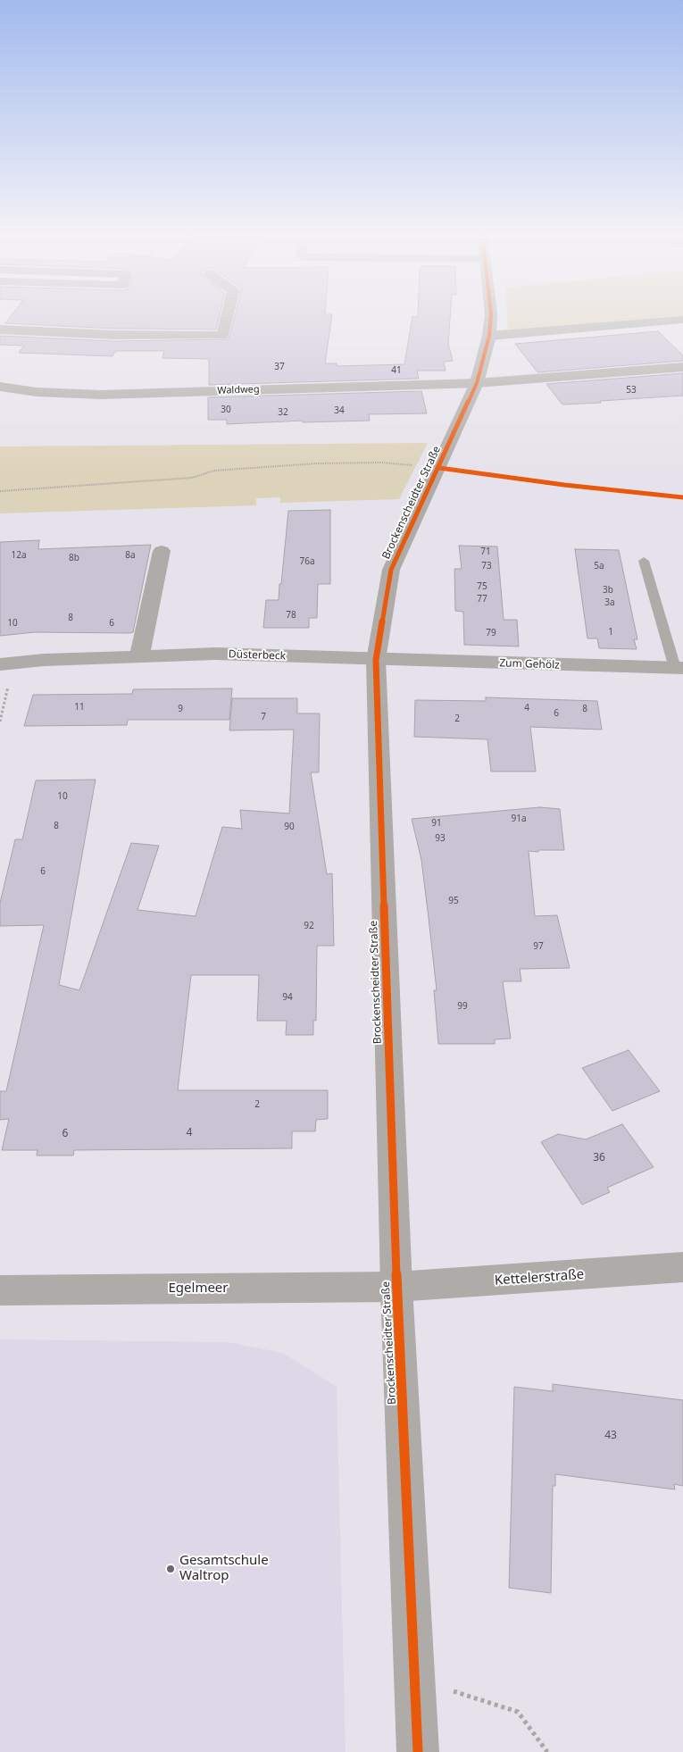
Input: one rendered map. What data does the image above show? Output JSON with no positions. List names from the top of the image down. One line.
{"streets":{"street":["Waldweg","Brockenscheidter Straße","Düsterbeck","Zum Gehölz","Kettelerstraße","Egelmeer"]},"crossings":[["Waldweg","Brockenscheidter Straße"],["Brockenscheidter Straße","Düsterbeck"],["Brockenscheidter Straße","Zum Gehölz"],["Brockenscheidter Straße","Kettelerstraße"],["Brockenscheidter Straße","Egelmeer"],["Düsterbeck","Zum Gehölz"],["Kettelerstraße","Egelmeer"]],"places":["Gesamtschule Waltrop"],"house_numbers":["37","41","53","30","34","32","71","12a","8a","8b","76a","73","5a","75","3b","77","3a","78","8","10","6","1","79","11","4","9","8","6","7","2","10","91a","91","8","90","93","6","95","92","97","94","99","2","4","6","36","43"]}
